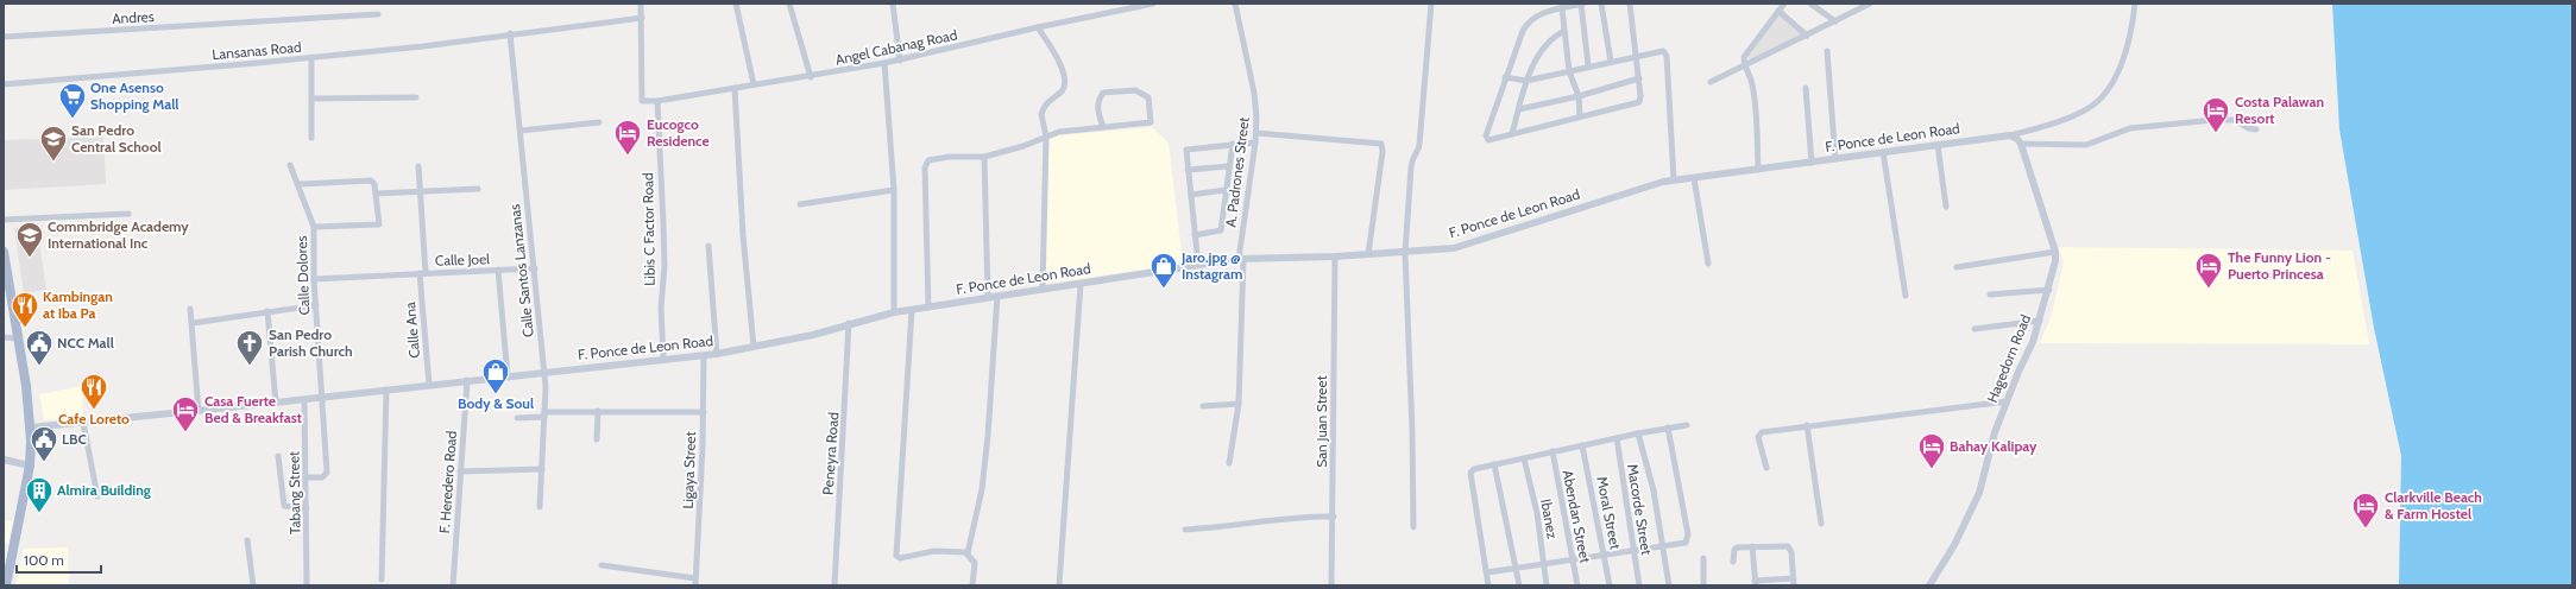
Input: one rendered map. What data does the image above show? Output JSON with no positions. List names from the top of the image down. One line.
{"streets":{"street":["Andres","Angel Cabanag Road","Lansanas Road","F. Ponce de Leon Road","A. Padrones Street","Libis C Factor Road","Calle Joel","Calle Santos Lanzanas","Calle Dolores","Calle Ana","Hagedorn Road","San Juan Street","Peneyra Road","Ligaya Street","F. Heredero Road","Tabang Street","Macorde Street","Moral Street","Abendan Street","Ibanez"]},"crossings":[["Angel Cabanag Road","Lansanas Road"],["Angel Cabanag Road","Libis C Factor Road"],["Lansanas Road","Calle Santos Lanzanas"],["F. Ponce de Leon Road","A. Padrones Street"],["F. Ponce de Leon Road","Libis C Factor Road"],["F. Ponce de Leon Road","Calle Santos Lanzanas"],["F. Ponce de Leon Road","Calle Dolores"],["F. Ponce de Leon Road","Calle Ana"],["F. Ponce de Leon Road","Hagedorn Road"],["F. Ponce de Leon Road","San Juan Street"],["F. Ponce de Leon Road","Peneyra Road"],["F. Ponce de Leon Road","Ligaya Street"],["F. Ponce de Leon Road","F. Heredero Road"],["F. Ponce de Leon Road","Tabang Street"],["Calle Joel","Calle Santos Lanzanas"],["Calle Joel","Calle Dolores"],["Calle Joel","Calle Ana"],["Calle Dolores","Tabang Street"]],"places":{"supermarket":["One Asenso Shopping Mall"],"hotel":["Costa Palawan Resort","Eucogco Residence","The Funny Lion - Puerto Princesa","Casa Fuerte Bed & Breakfast","Bahay Kalipay","Clarkville Beach & Farm Hostel"],"school or university":["San Pedro Central School","Commbridge Academy International Inc"],"shop":["Jaro.jpg @ Instagram","Body & Soul"],"restaurant":["Kambingan at Iba Pa","Cafe Loreto"],"public building":["NCC Mall","LBC"],"church":["San Pedro Parish Church"],"building":["Almira Building"]},"scale_bar":"100 m"}
